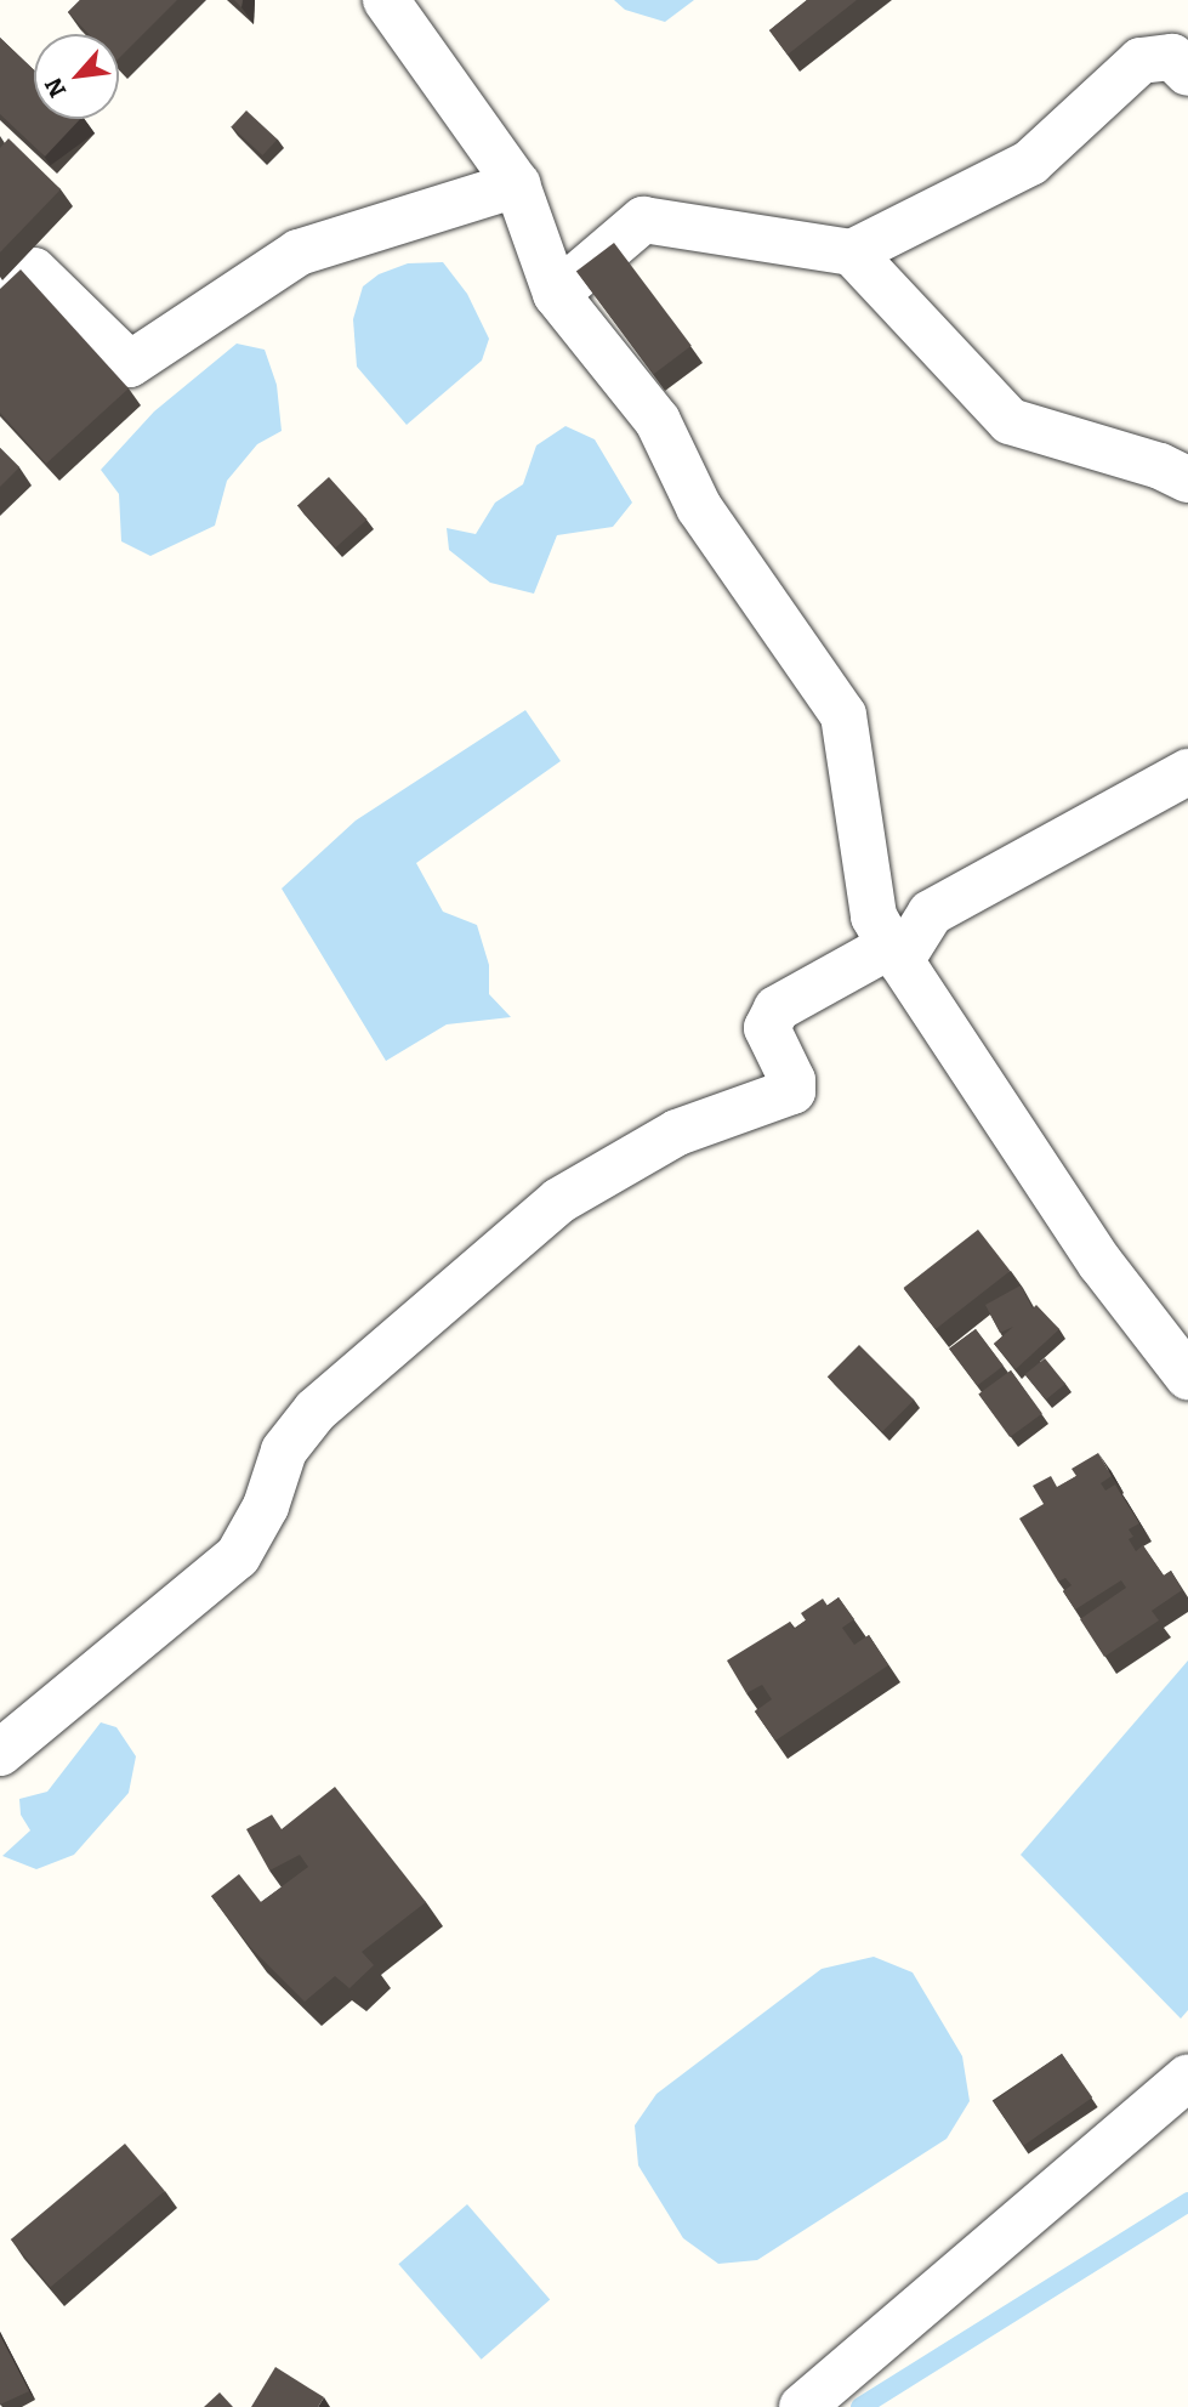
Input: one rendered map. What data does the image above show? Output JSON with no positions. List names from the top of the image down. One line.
{"north":"bottom left"}
